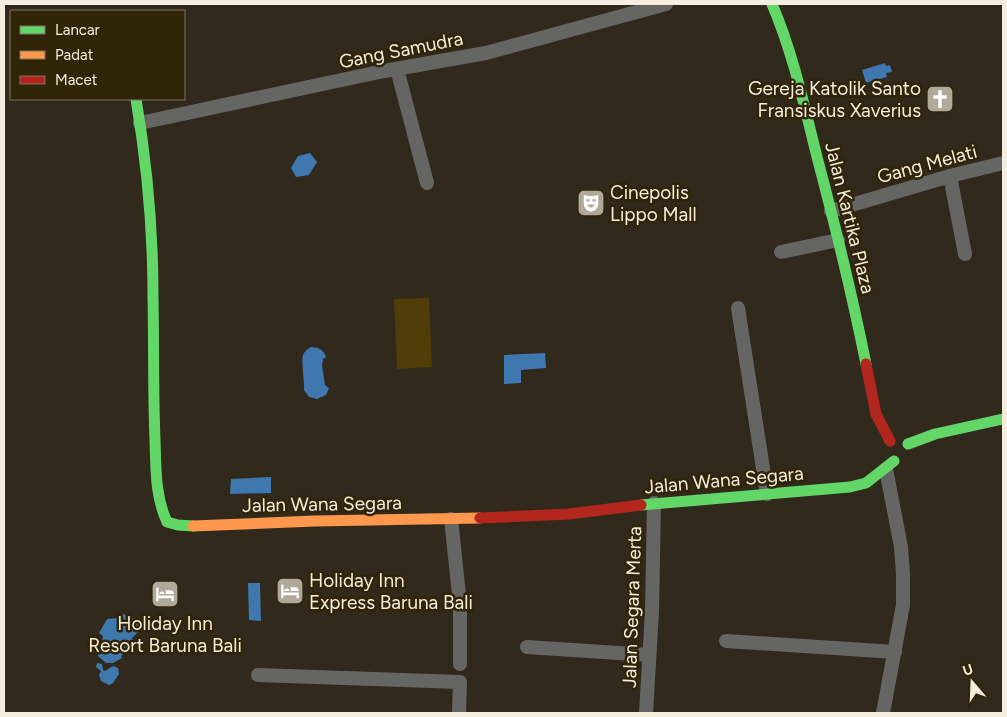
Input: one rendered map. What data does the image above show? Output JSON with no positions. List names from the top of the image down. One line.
{"streets":{"street":["Gang Samudra","Gang Melati","Jalan Kartika Plaza","Jalan Wana Segara","Jalan Segara Merta"]},"crossings":[["Gang Samudra","Jalan Wana Segara"],["Gang Melati","Jalan Kartika Plaza"],["Jalan Kartika Plaza","Jalan Wana Segara"],["Jalan Wana Segara","Jalan Segara Merta"]],"places":{"church":["Gereja Katolik Santo Fransiskus Xaverius"],"theatre":["Cinepolis Lippo Mall"],"hotel":["Holiday Inn Express Baruna Bali","Holiday Inn Resort Baruna Bali"]},"legend":["Lancar","Padat","Macet"],"north":"top"}
